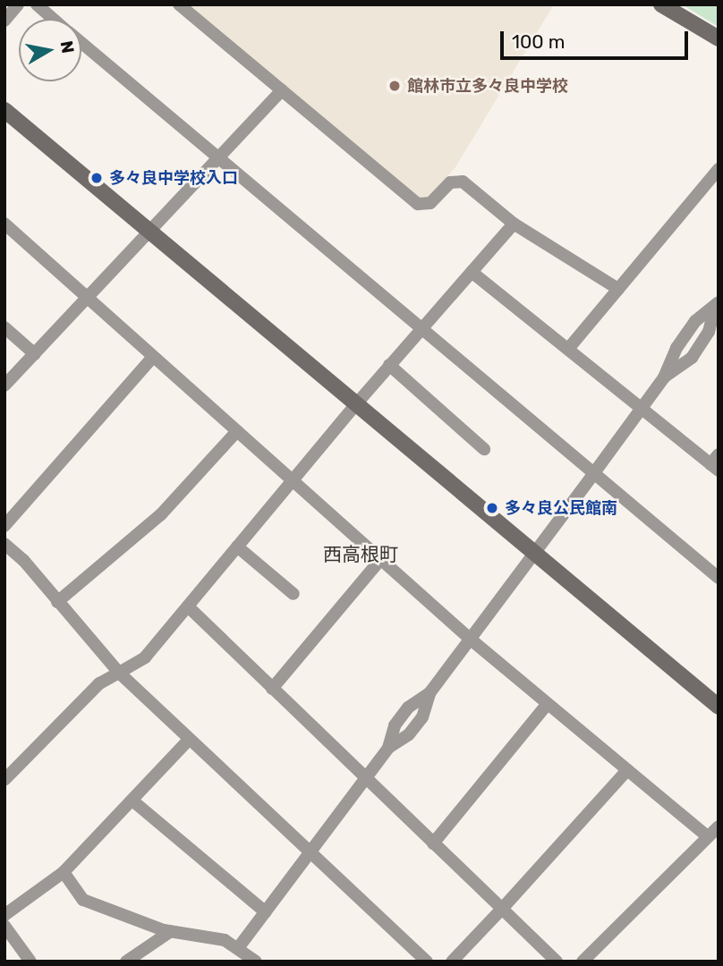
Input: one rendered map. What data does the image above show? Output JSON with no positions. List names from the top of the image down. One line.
{"districts":["西高根町"],"places":["館林市立多々良中学校","多々良中学校入口","多々良公民館南"],"scale_bar":"100 m","north":"right"}
